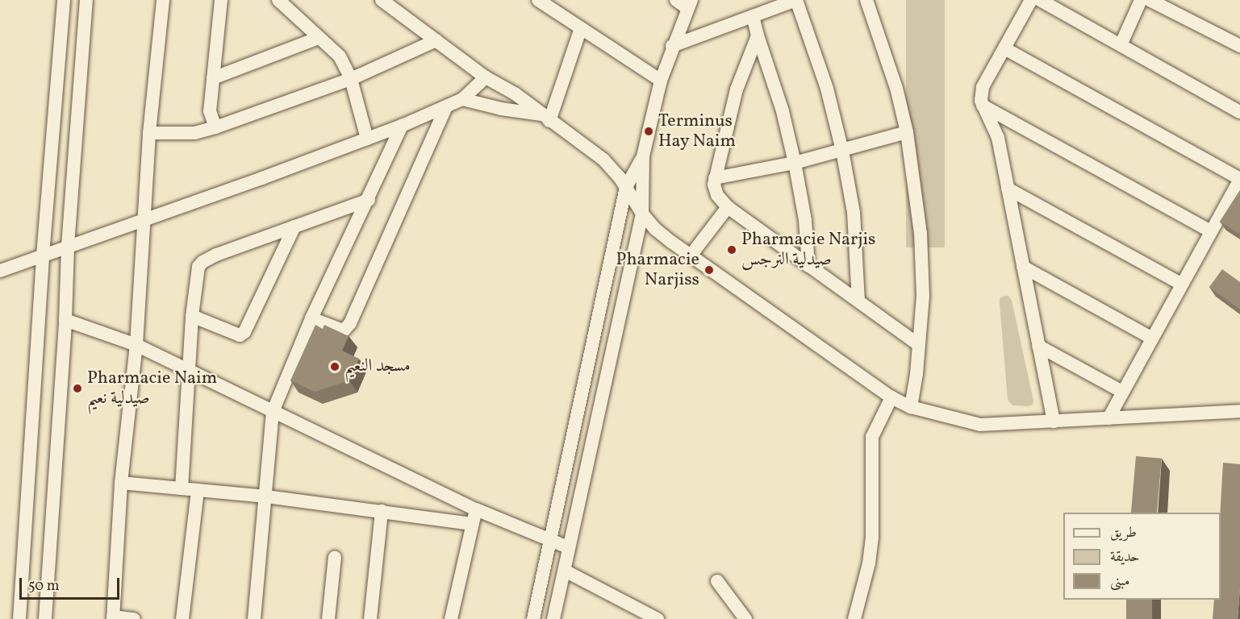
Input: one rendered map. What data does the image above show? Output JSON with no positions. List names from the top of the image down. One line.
{"places":["Terminus Hay Naim","Pharmacie Narjis صيدلية النرجس","Pharmacie Narjiss","مسجد النعيم","Pharmacie Naim صيدلية نعيم"],"legend":["طريق","حديقة","مبنى"],"scale_bar":"50 m"}
